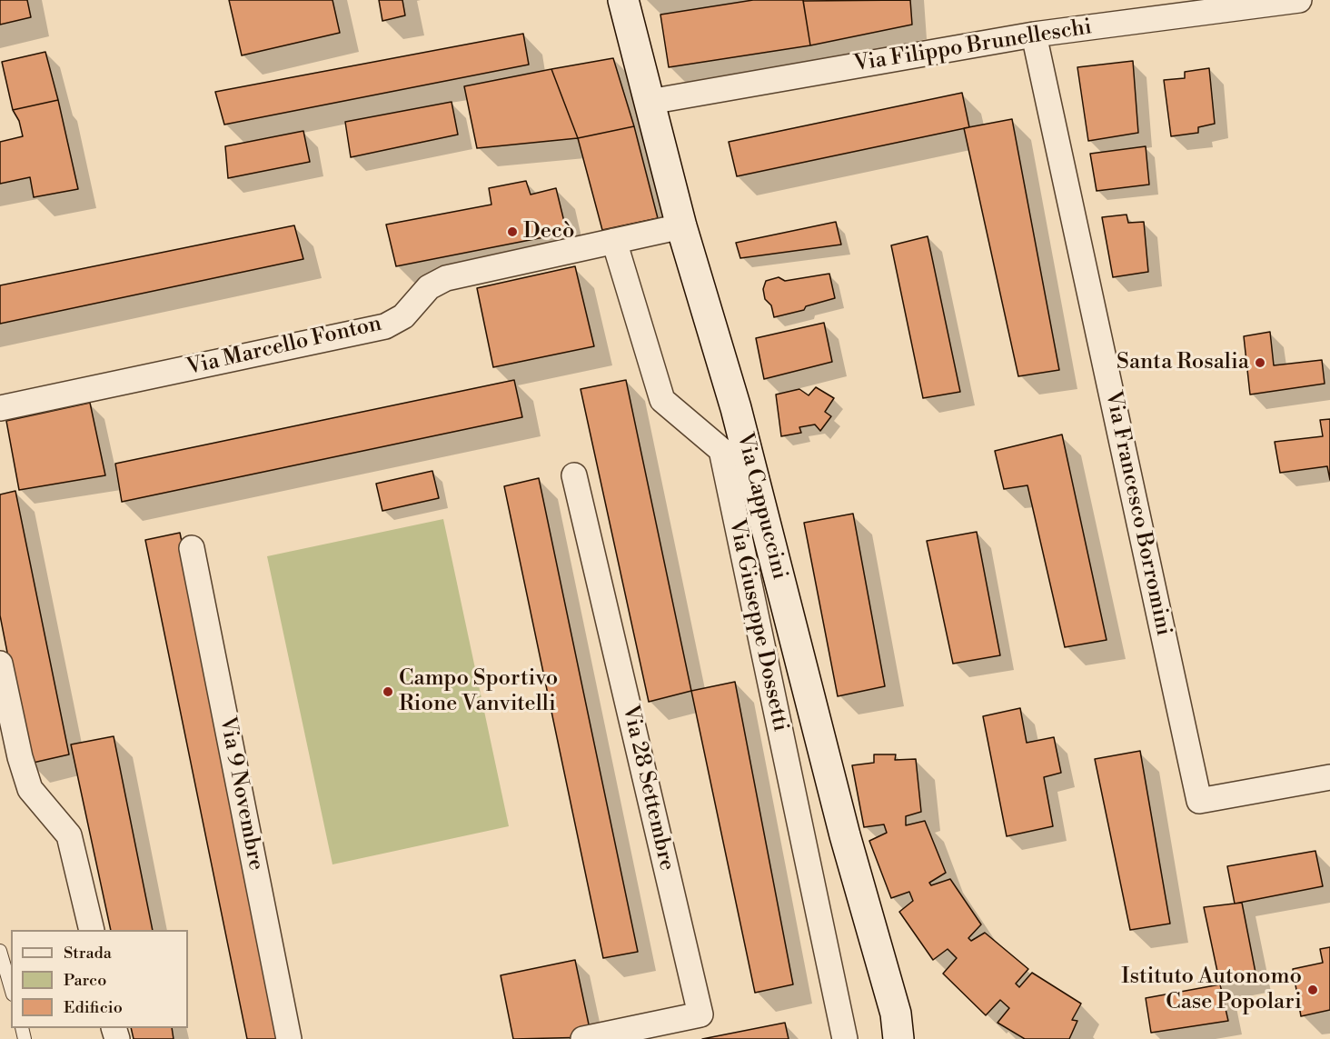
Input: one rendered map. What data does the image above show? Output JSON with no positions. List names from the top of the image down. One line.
{"streets":{"street":["Via Filippo Brunelleschi","Via Marcello Fonton","Via Cappuccini","Via Francesco Borromini","Via Giuseppe Dossetti","Via 28 Settembre","Via 9 Novembre"]},"crossings":[["Via Filippo Brunelleschi","Via Cappuccini"],["Via Filippo Brunelleschi","Via Francesco Borromini"],["Via Marcello Fonton","Via Cappuccini"],["Via Marcello Fonton","Via Giuseppe Dossetti"]],"places":["Decò","Santa Rosalia","Campo Sportivo Rione Vanvitelli","Istituto Autonomo Case Popolari"],"legend":["Strada","Parco","Edificio"]}
